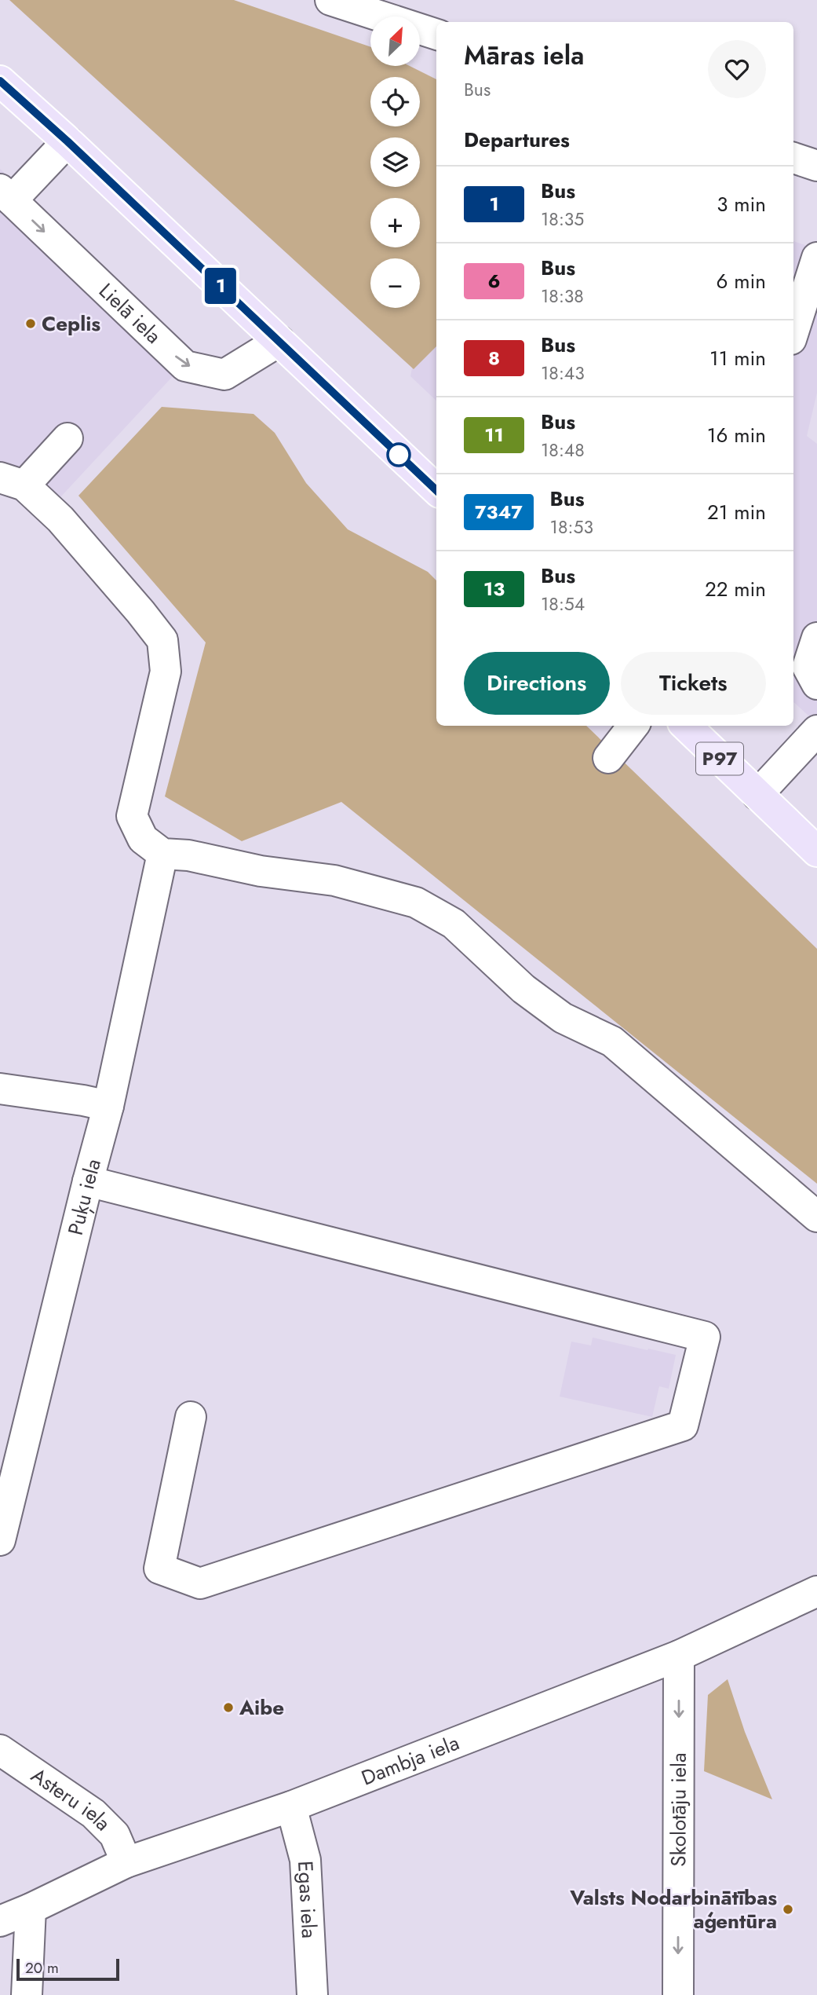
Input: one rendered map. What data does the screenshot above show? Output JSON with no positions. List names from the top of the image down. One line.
{"streets":{"main road":["P97"],"street":["Lielā iela","Puķu iela","Dambja iela","Asteru iela","Skolotāju iela","Egas iela"]},"crossings":[["Dambja iela","Asteru iela"],["Dambja iela","Skolotāju iela"],["Dambja iela","Egas iela"]],"one_way":["Lielā iela","Skolotāju iela"],"places":["Ceplis","Aibe","Valsts Nodarbinātības aģentūra"],"lines":["bus line 1"],"scale_bar":"20 m","north":"top right","page":{"on_map":"1","map_buttons":["+","−"],"heading":[["Māras iela","Bus"],"Departures"],"list":[{"mark":"1","name":"Bus","note":"18:35","value":"3 min"},{"mark":"6","name":"Bus","note":"18:38","value":"6 min"},{"mark":"8","name":"Bus","note":"18:43","value":"11 min"},{"mark":"11","name":"Bus","note":"18:48","value":"16 min"},{"mark":"7347","name":"Bus","note":"18:53","value":"21 min"},{"mark":"13","name":"Bus","note":"18:54","value":"22 min"}],"buttons":["Directions","Tickets"],"scale":"20 m"}}
